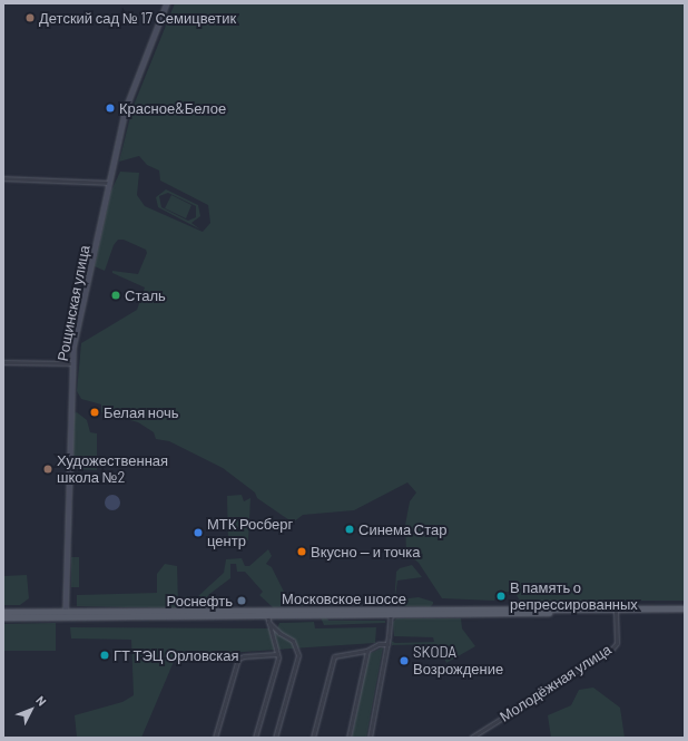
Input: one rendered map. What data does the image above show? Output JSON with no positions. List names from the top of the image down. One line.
{"streets":{"main road":["Рощинская улица","Московское шоссе"],"street":["Молодёжная улица"]},"crossings":[["Рощинская улица","Московское шоссе"],["Московское шоссе","Молодёжная улица"]],"places":["Детский сад № 17 Семицветик","Красное&Белое","Сталь","Белая ночь","Художественная школа №2","Синема Стар","МТК Росберг центр","Вкусно — и точка","В память о репрессированных","Роснефть","ГТ ТЭЦ Орловская","SKODA Возрождение"],"north":"top right"}
